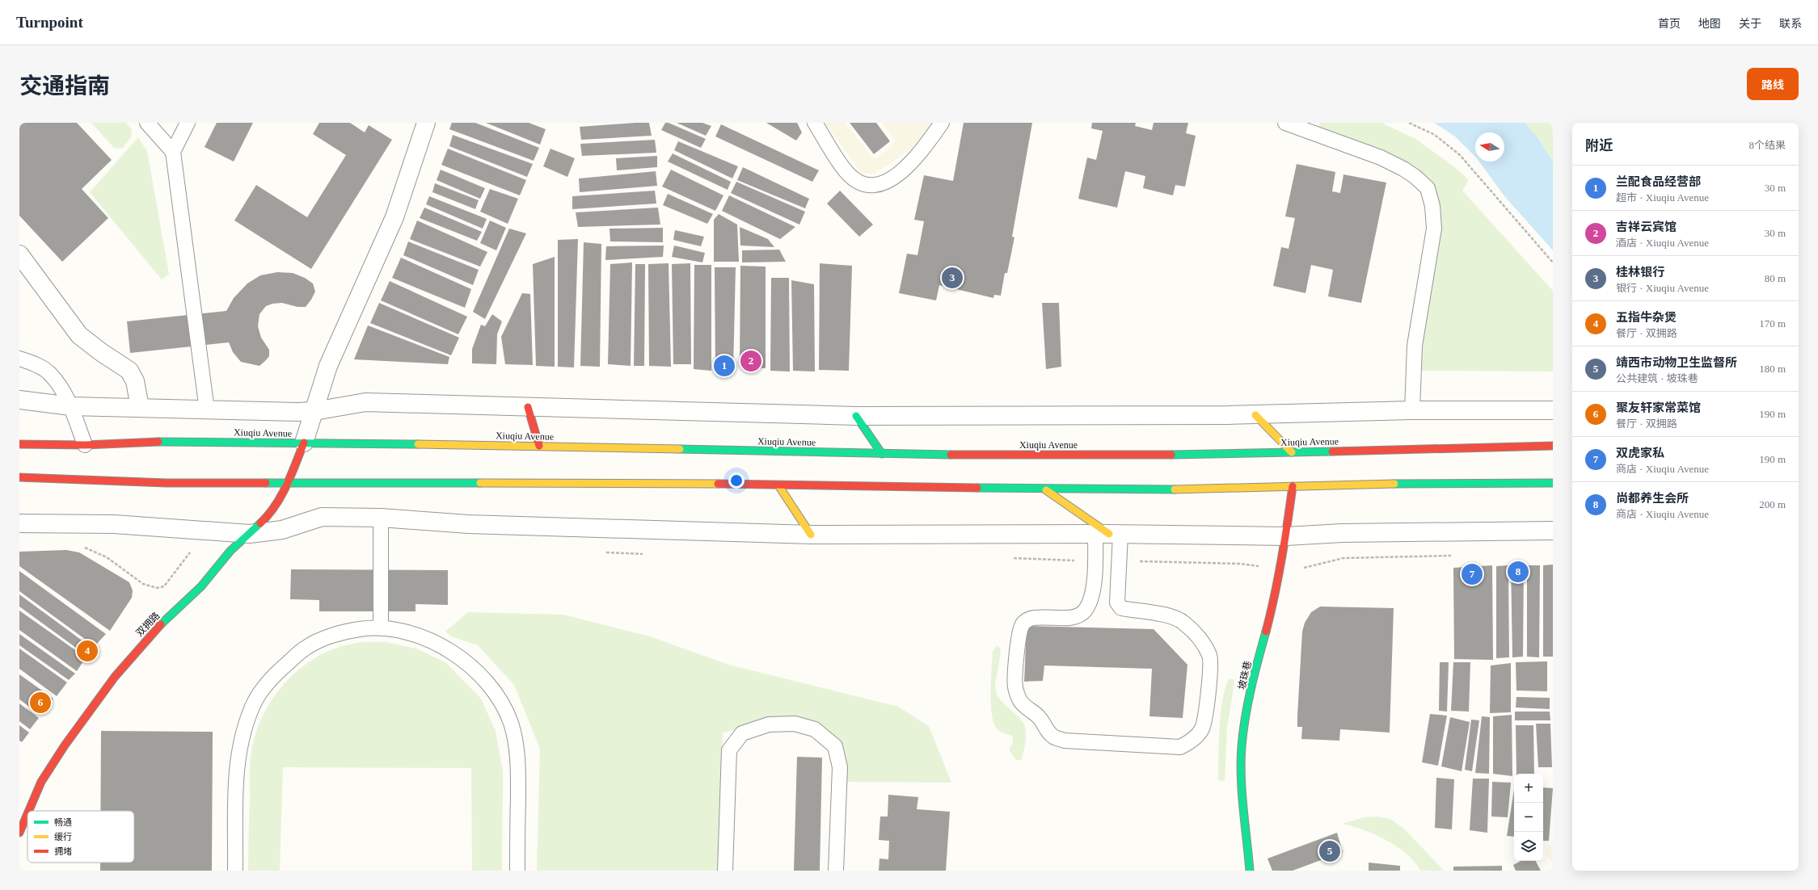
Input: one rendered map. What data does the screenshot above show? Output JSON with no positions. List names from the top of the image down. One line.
{"streets":{"main road":["Xiuqiu Avenue","双拥路","坡珠巷"]},"crossings":[["Xiuqiu Avenue","双拥路"]],"legend":["畅通","缓行","拥堵"],"north":"left","page":{"header":"Turnpoint","nav":["首页","地图","关于","联系"],"title":"交通指南","buttons":"路线","heading":["附近","8个结果"],"list":[{"mark":"1","name":"兰配食品经营部","note":"超市 · Xiuqiu Avenue","value":"30 m"},{"mark":"2","name":"吉祥云宾馆","note":"酒店 · Xiuqiu Avenue","value":"30 m"},{"mark":"3","name":"桂林银行","note":"银行 · Xiuqiu Avenue","value":"80 m"},{"mark":"4","name":"五指牛杂煲","note":"餐厅 · 双拥路","value":"170 m"},{"mark":"5","name":"靖西市动物卫生监督所","note":"公共建筑 · 坡珠巷","value":"180 m"},{"mark":"6","name":"聚友轩家常菜馆","note":"餐厅 · 双拥路","value":"190 m"},{"mark":"7","name":"双虎家私","note":"商店 · Xiuqiu Avenue","value":"190 m"},{"mark":"8","name":"尚都养生会所","note":"商店 · Xiuqiu Avenue","value":"200 m"}],"pins":["3","2","1","8","7","4","6","5"],"map_buttons":["+","−"]}}
